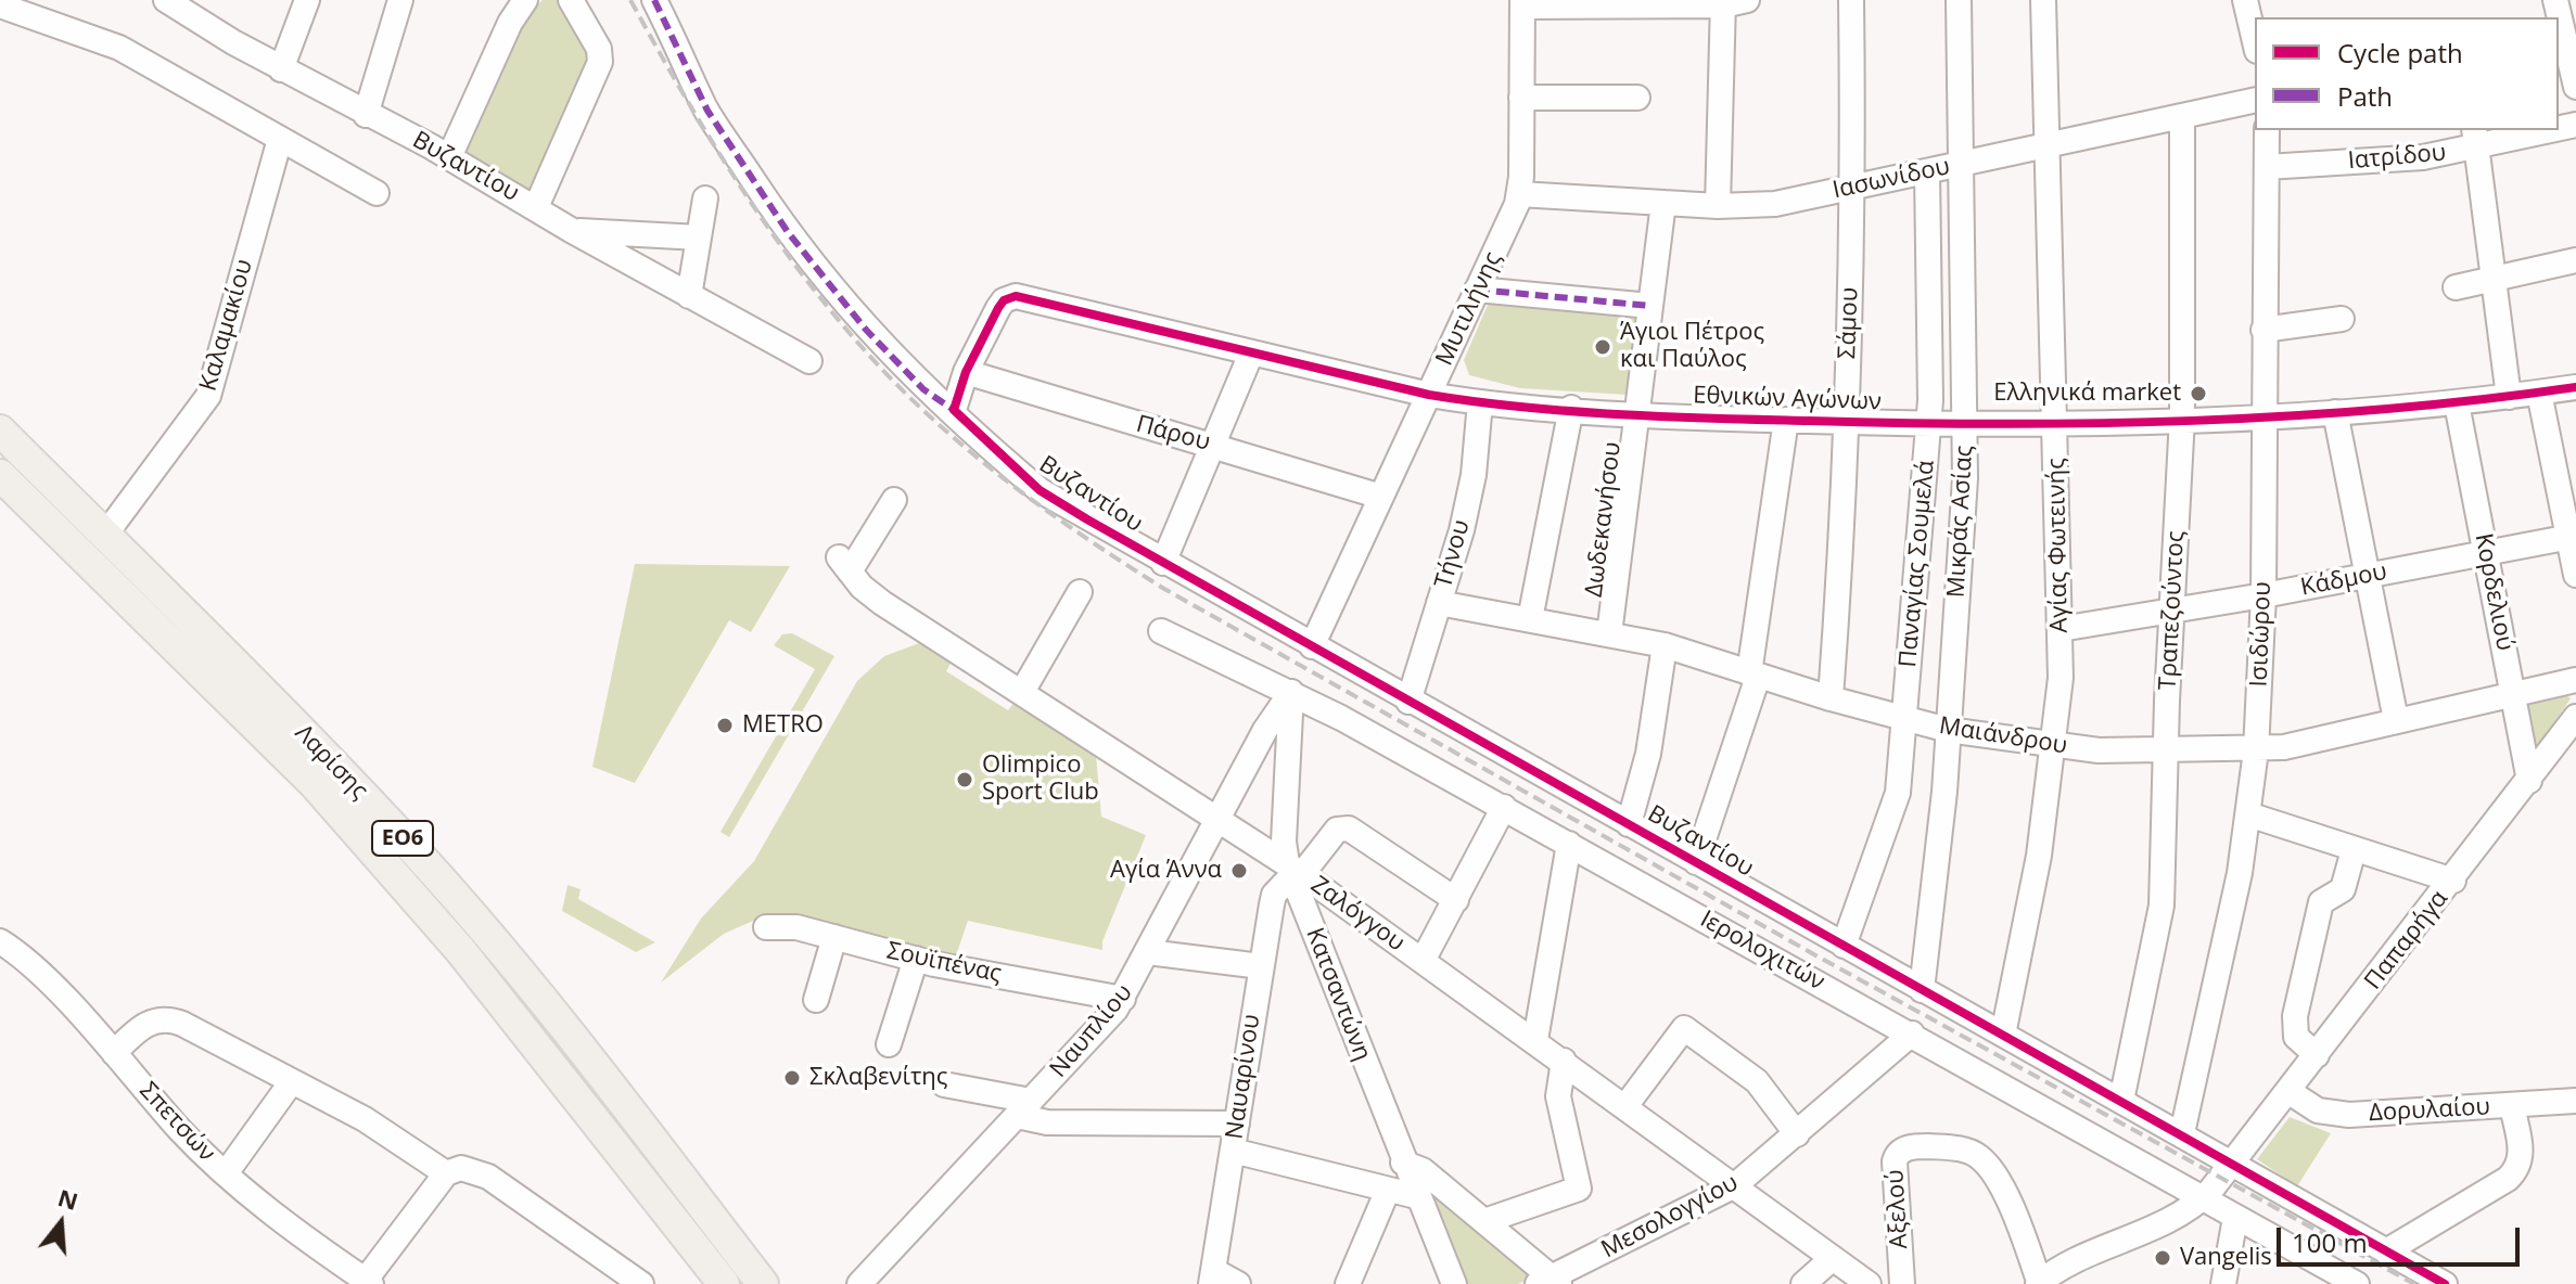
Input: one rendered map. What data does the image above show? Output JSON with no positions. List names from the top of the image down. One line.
{"streets":{"main road":["Λαρίσης","ΕΟ6"],"street":["Ιατρίδου","Βυζαντίου","Ιασωνίδου","Μυτιλήνης","Σάμου","Καλαμακίου","Εθνικών Αγώνων","Πάρου","Δωδεκανήσου","Μικράς Ασίας","Αγίας Φωτεινής","Τήνου","Παναγίας Σουμελά","Κάδμου","Κορδελιού","Τραπεζούντος","Ισιδώρου","Μαιάνδρου","Ζαλόγγου","Παπαρήγα","Ιερολοχιτών","Σουϊπένας","Κατσαντώνη","Ναυπλίου","Ναυαρίνου","Δορυλαίου","Σπετσών","Αξελού","Μεσολογγίου"]},"crossings":[["Ιατρίδου","Ισιδώρου"],["Βυζαντίου","Μυτιλήνης"],["Βυζαντίου","Μικράς Ασίας"],["Βυζαντίου","Αγίας Φωτεινής"],["Βυζαντίου","Τήνου"],["Βυζαντίου","Παναγίας Σουμελά"],["Βυζαντίου","Τραπεζούντος"],["Βυζαντίου","Ισιδώρου"],["Βυζαντίου","Παπαρήγα"],["Ιασωνίδου","Μυτιλήνης"],["Ιασωνίδου","Σάμου"],["Ιασωνίδου","Δωδεκανήσου"],["Ιασωνίδου","Μικράς Ασίας"],["Ιασωνίδου","Αγίας Φωτεινής"],["Ιασωνίδου","Παναγίας Σουμελά"],["Ιασωνίδου","Τραπεζούντος"],["Μυτιλήνης","Εθνικών Αγώνων"],["Μυτιλήνης","Πάρου"],["Σάμου","Εθνικών Αγώνων"],["Σάμου","Μαιάνδρου"],["Καλαμακίου","Λαρίσης"],["Εθνικών Αγώνων","Πάρου"],["Εθνικών Αγώνων","Δωδεκανήσου"],["Εθνικών Αγώνων","Μικράς Ασίας"],["Εθνικών Αγώνων","Αγίας Φωτεινής"],["Εθνικών Αγώνων","Τήνου"],["Εθνικών Αγώνων","Παναγίας Σουμελά"],["Εθνικών Αγώνων","Κορδελιού"],["Εθνικών Αγώνων","Τραπεζούντος"],["Εθνικών Αγώνων","Ισιδώρου"],["Δωδεκανήσου","Μαιάνδρου"],["Μικράς Ασίας","Μαιάνδρου"],["Αγίας Φωτεινής","Κάδμου"],["Αγίας Φωτεινής","Μαιάνδρου"],["Τήνου","Μαιάνδρου"],["Παναγίας Σουμελά","Μαιάνδρου"],["Κάδμου","Κορδελιού"],["Κάδμου","Τραπεζούντος"],["Κάδμου","Ισιδώρου"],["Κορδελιού","Μαιάνδρου"],["Κορδελιού","Παπαρήγα"],["Τραπεζούντος","Μαιάνδρου"],["Ισιδώρου","Μαιάνδρου"],["Ζαλόγγου","Κατσαντώνη"],["Ζαλόγγου","Ναυπλίου"],["Ζαλόγγου","Ναυαρίνου"],["Ζαλόγγου","Μεσολογγίου"],["Παπαρήγα","Ιερολοχιτών"],["Παπαρήγα","Δορυλαίου"],["Παπαρήγα","Αξελού"],["Ιερολοχιτών","Κατσαντώνη"],["Ιερολοχιτών","Ναυπλίου"],["Ιερολοχιτών","Μεσολογγίου"],["Σουϊπένας","Ναυπλίου"],["Κατσαντώνη","Ναυπλίου"],["Κατσαντώνη","Ναυαρίνου"]],"places":["Άγιοι Πέτρος και Παύλος","Ελληνικά market","METRO","Olimpico Sport Club","Αγία Άννα","Σκλαβενίτης","Vangelis"],"legend":["Cycle path","Path"],"scale_bar":"100 m","north":"top"}
